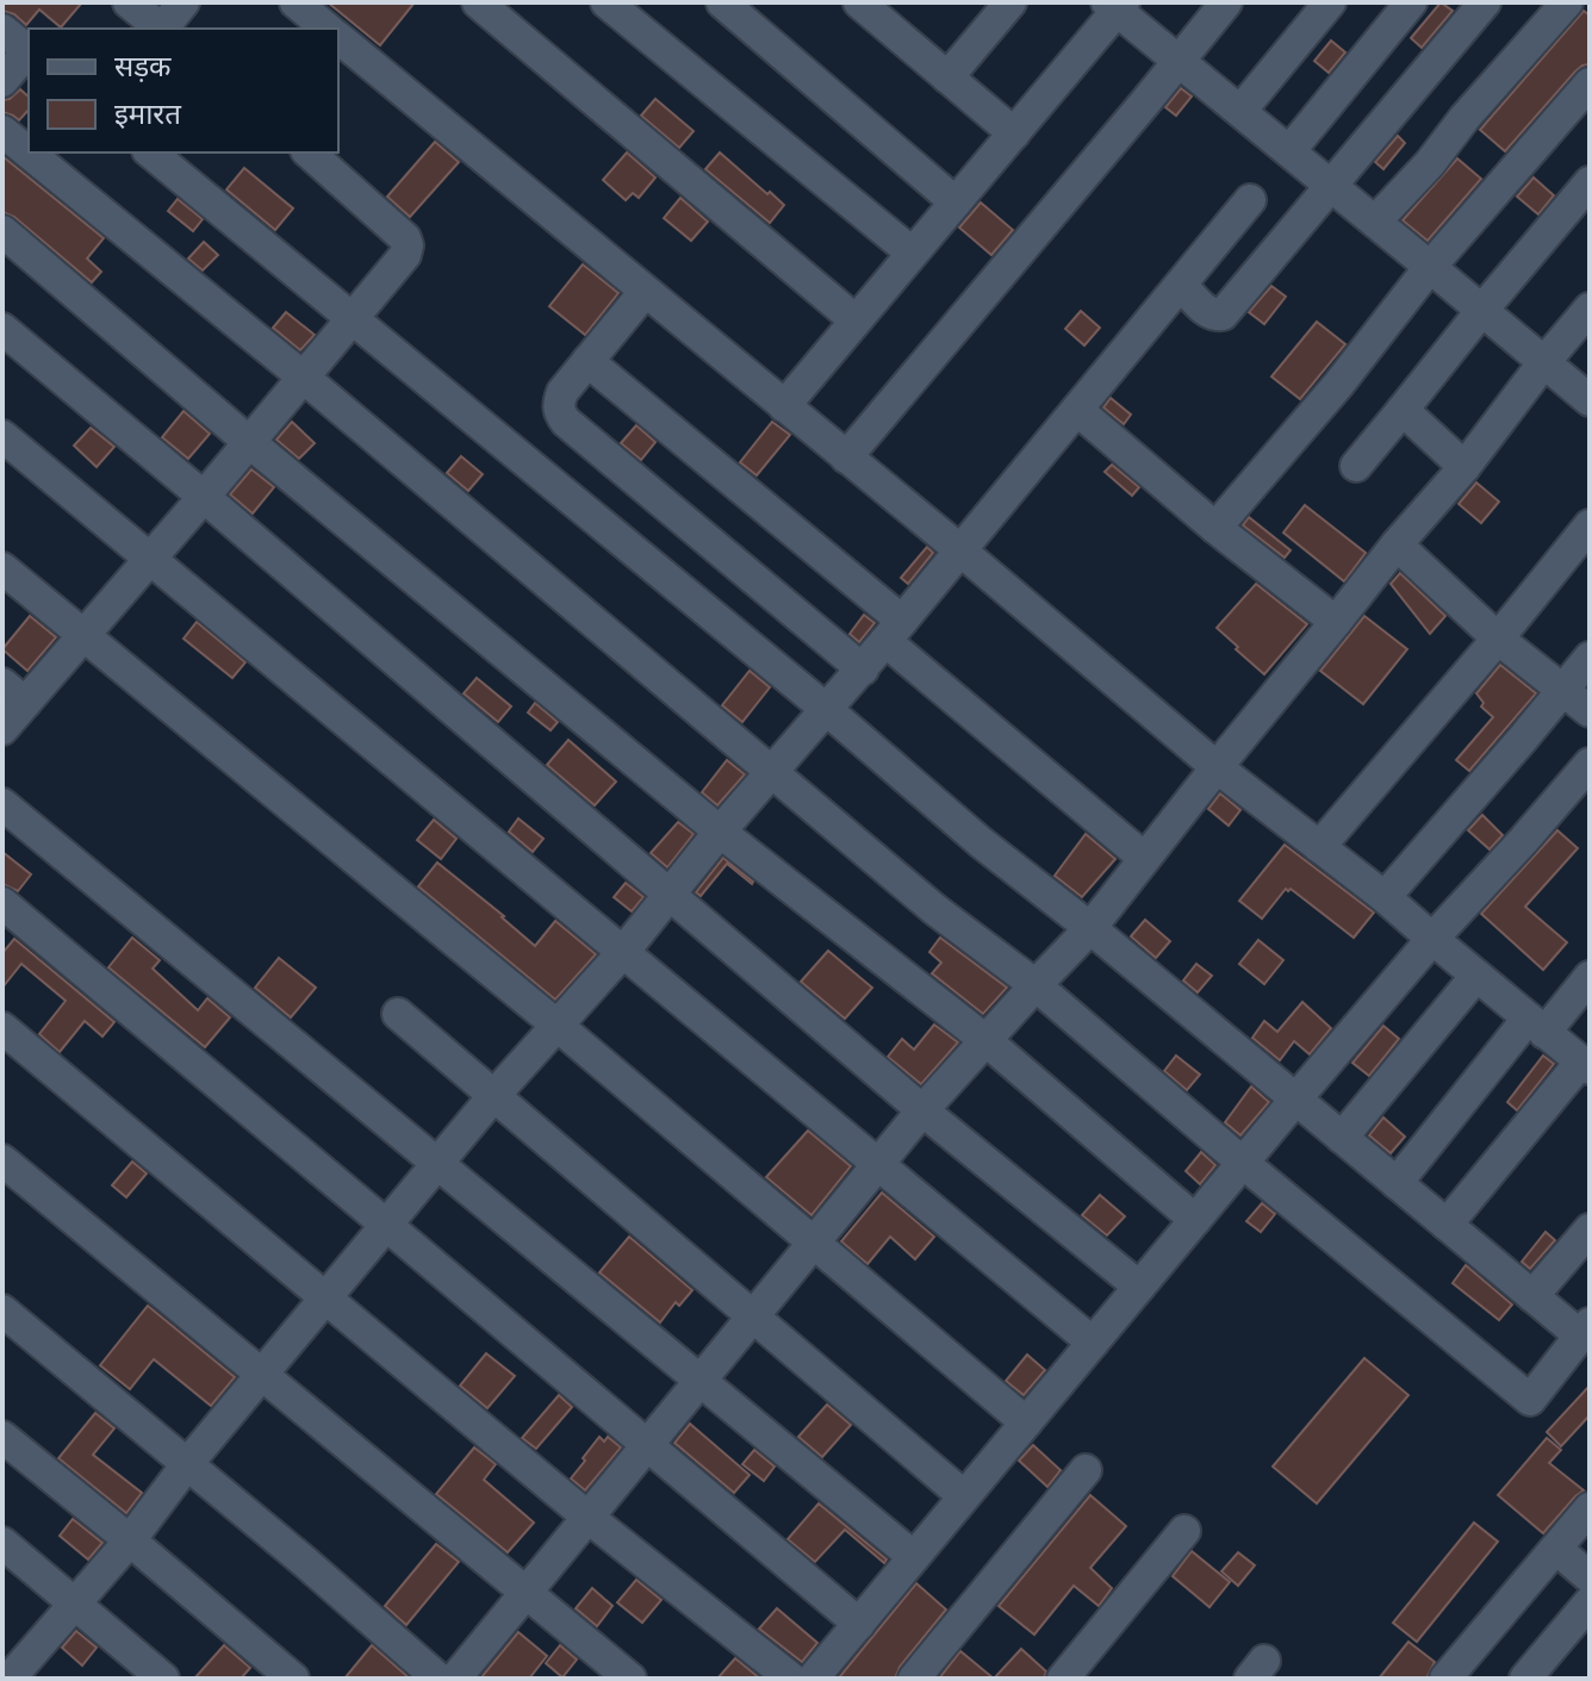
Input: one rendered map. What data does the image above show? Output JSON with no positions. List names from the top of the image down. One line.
{"legend":["सड़क","इमारत"]}
